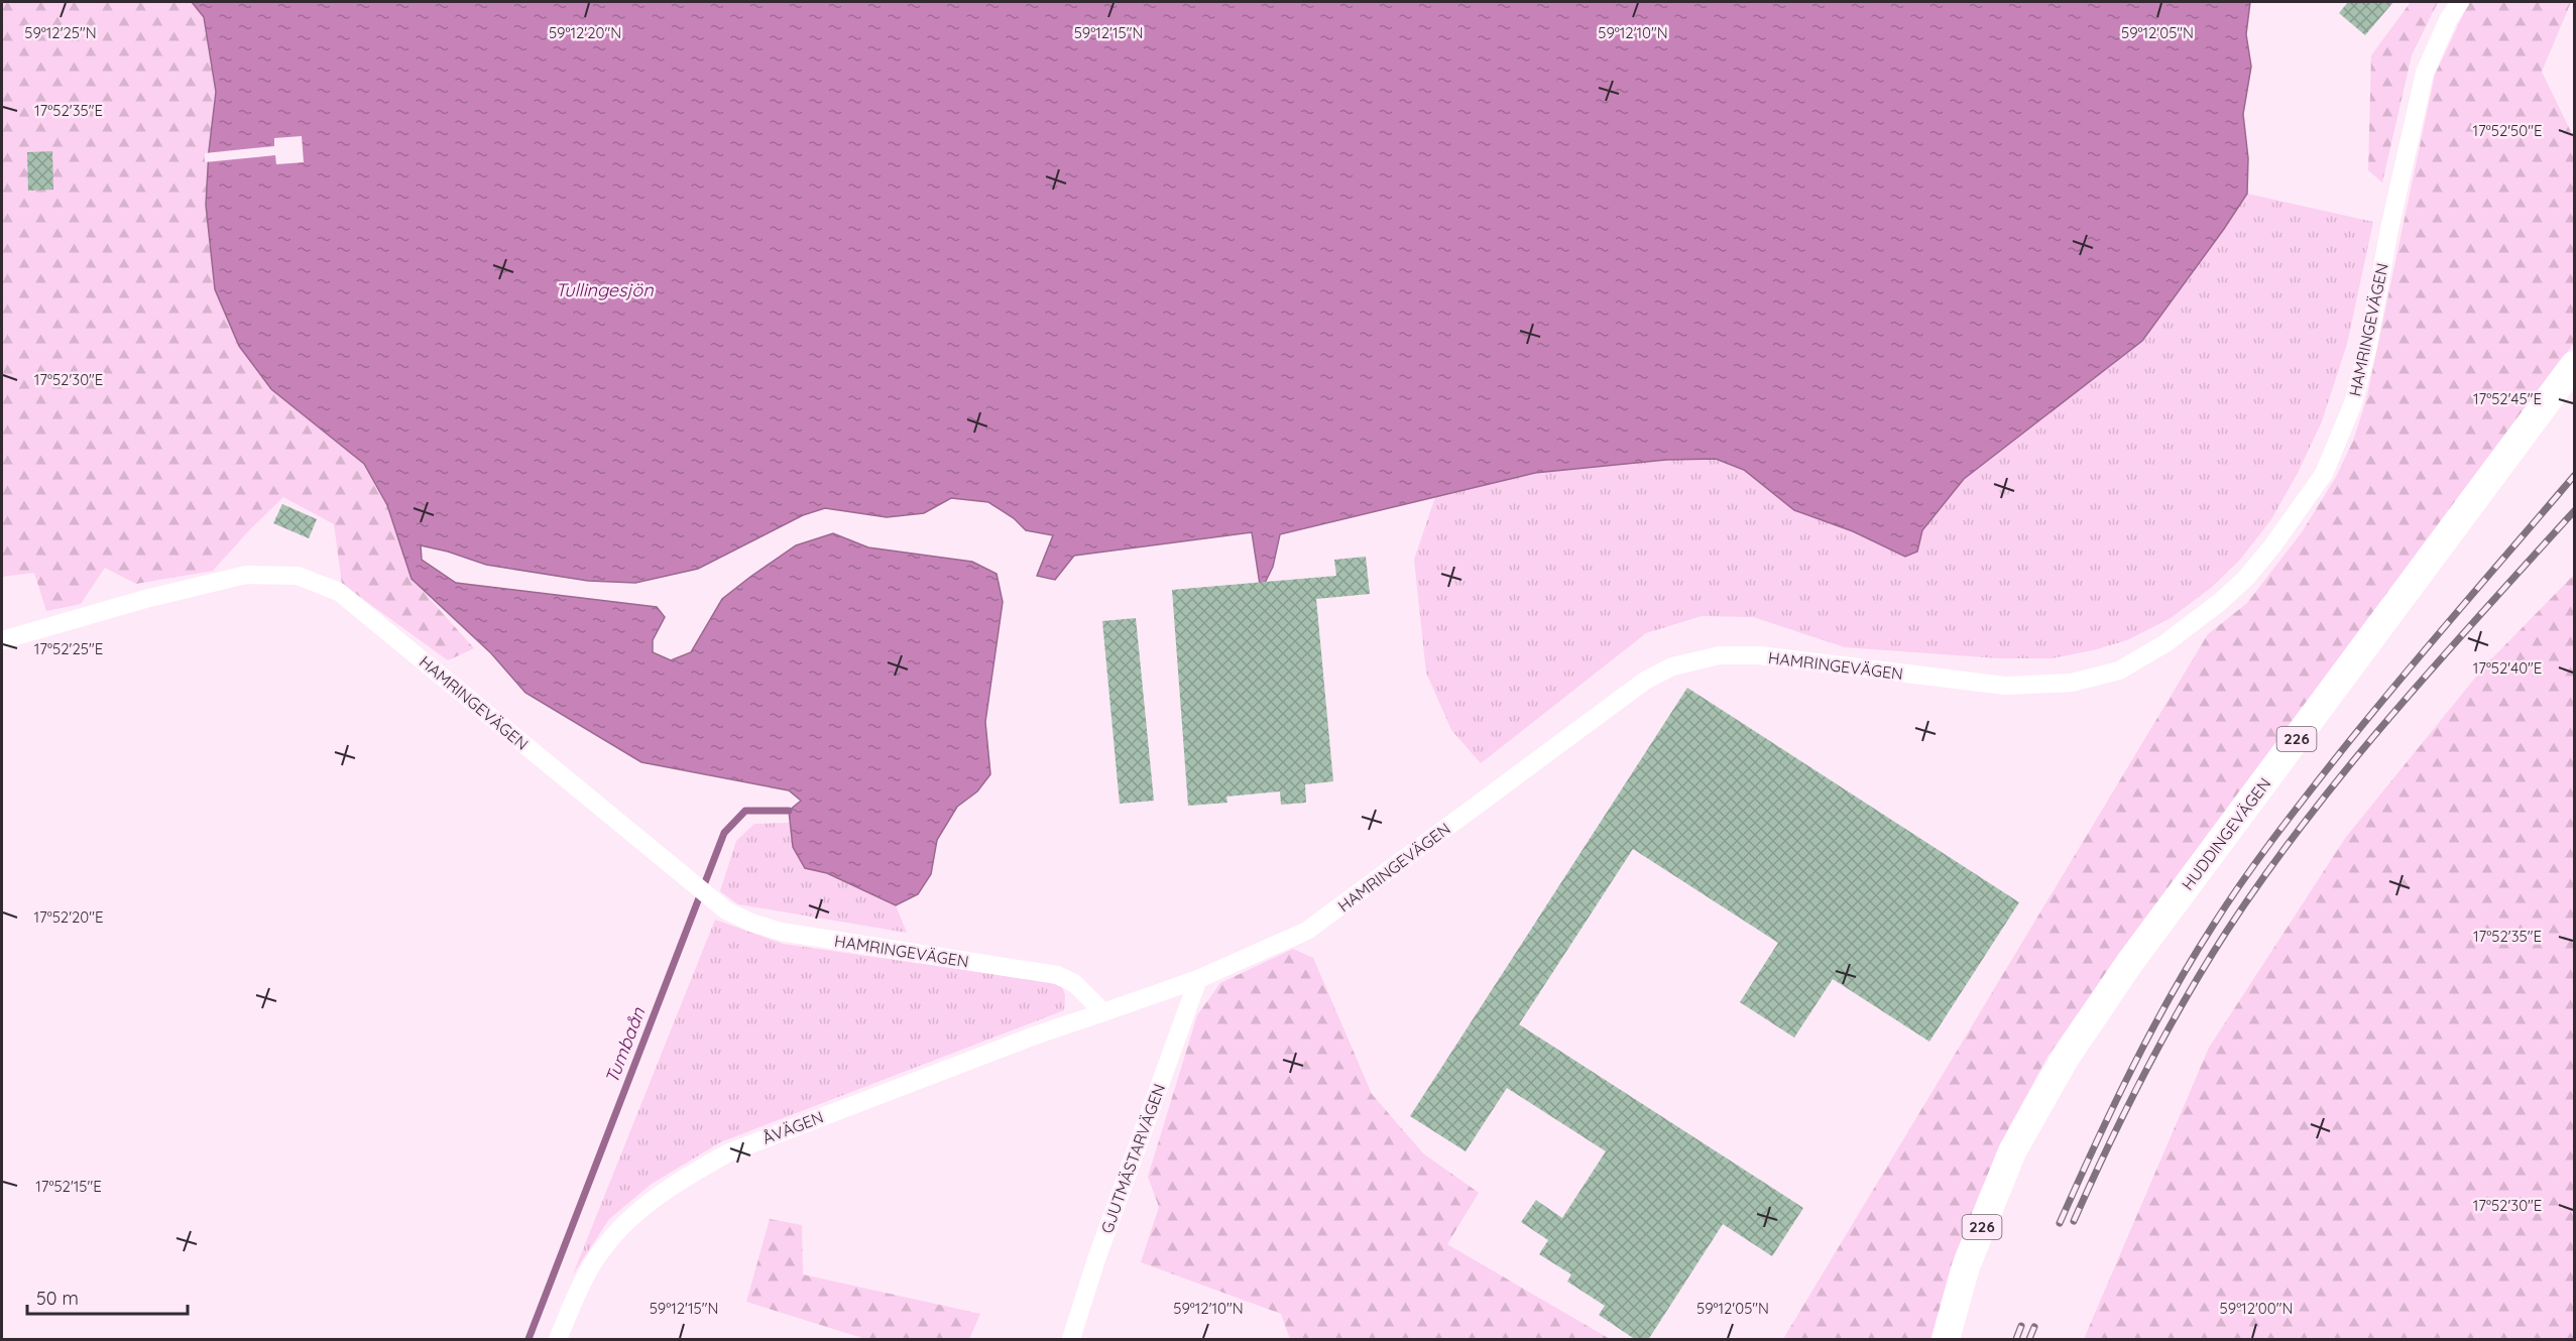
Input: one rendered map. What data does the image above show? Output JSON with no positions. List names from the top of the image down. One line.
{"streets":{"main road":["226","HUDDINGEVÄGEN"],"street":["HAMRINGEVÄGEN","ÅVÄGEN","GJUTMÄSTARVÄGEN"]},"crossings":[["HAMRINGEVÄGEN","ÅVÄGEN"],["HAMRINGEVÄGEN","GJUTMÄSTARVÄGEN"]],"water":["Tullingesjön","Tumbaån"],"scale_bar":"50 m","coordinates":["59°12'25\"N","59°12'20\"N","59°12'15\"N","59°12'10\"N","59°12'05\"N","17°52'35\"E","17°52'50\"E","17°52'30\"E","17°52'45\"E","17°52'25\"E","17°52'40\"E","17°52'20\"E","17°52'15\"E","59°12'00\"N"]}
